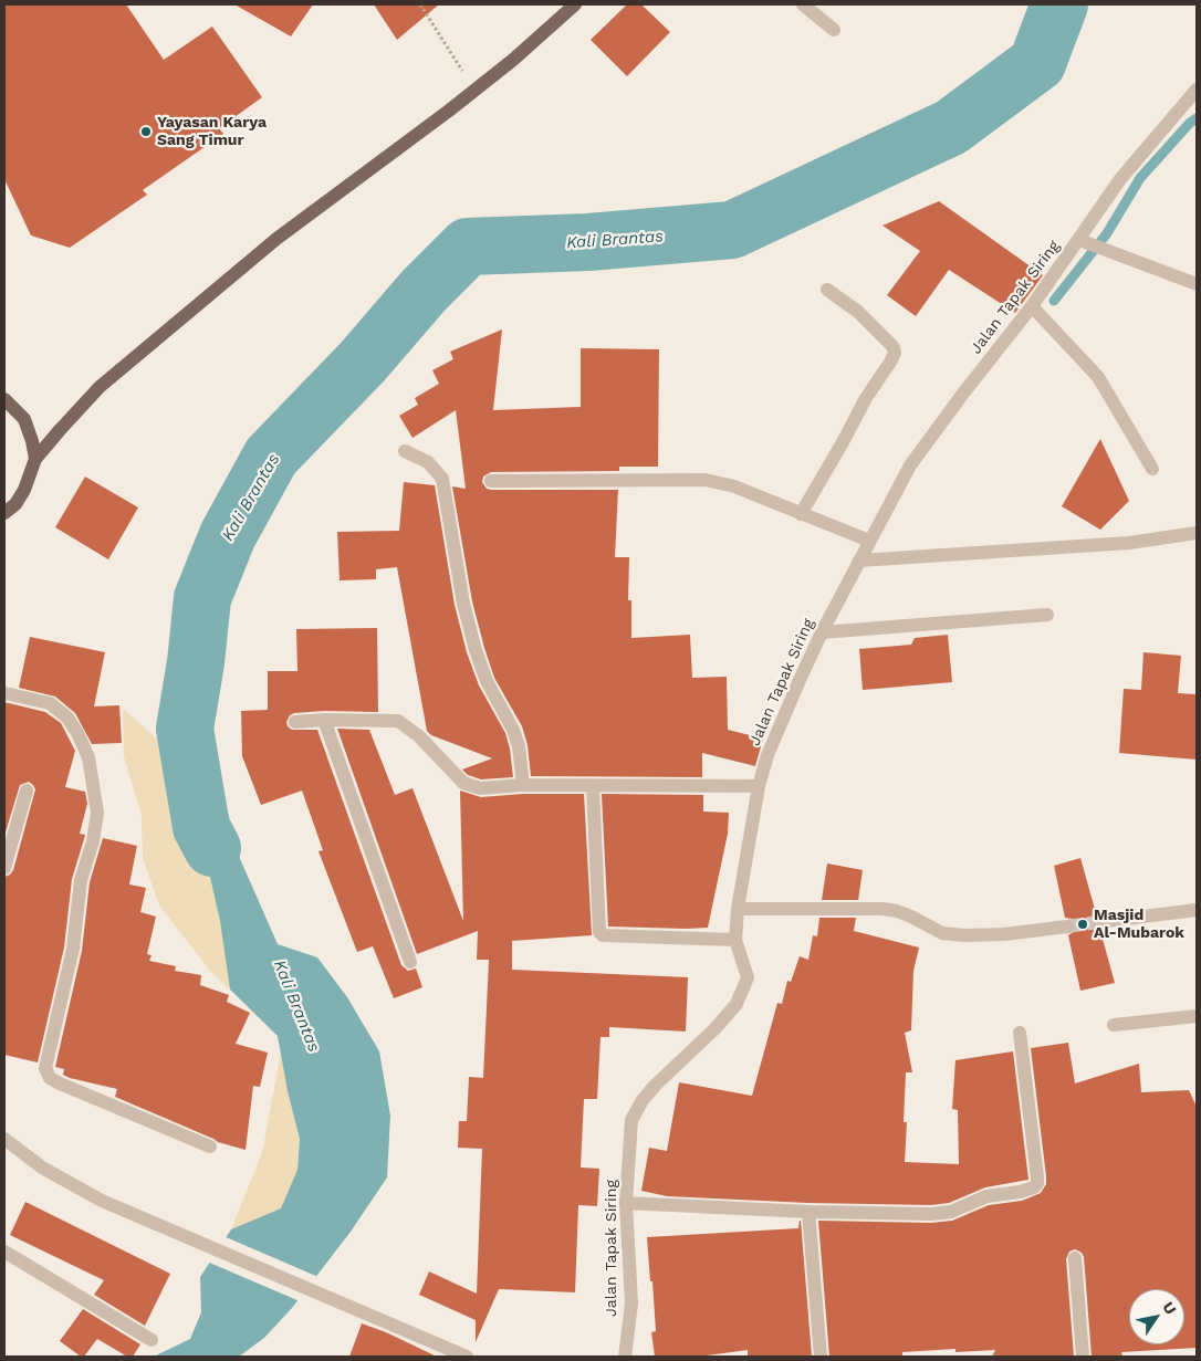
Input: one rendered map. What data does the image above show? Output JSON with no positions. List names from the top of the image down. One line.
{"streets":{"street":["Jalan Tapak Siring"]},"water":["Kali Brantas"],"places":["Yayasan Karya Sang Timur","Masjid Al-Mubarok"],"north":"top right"}
